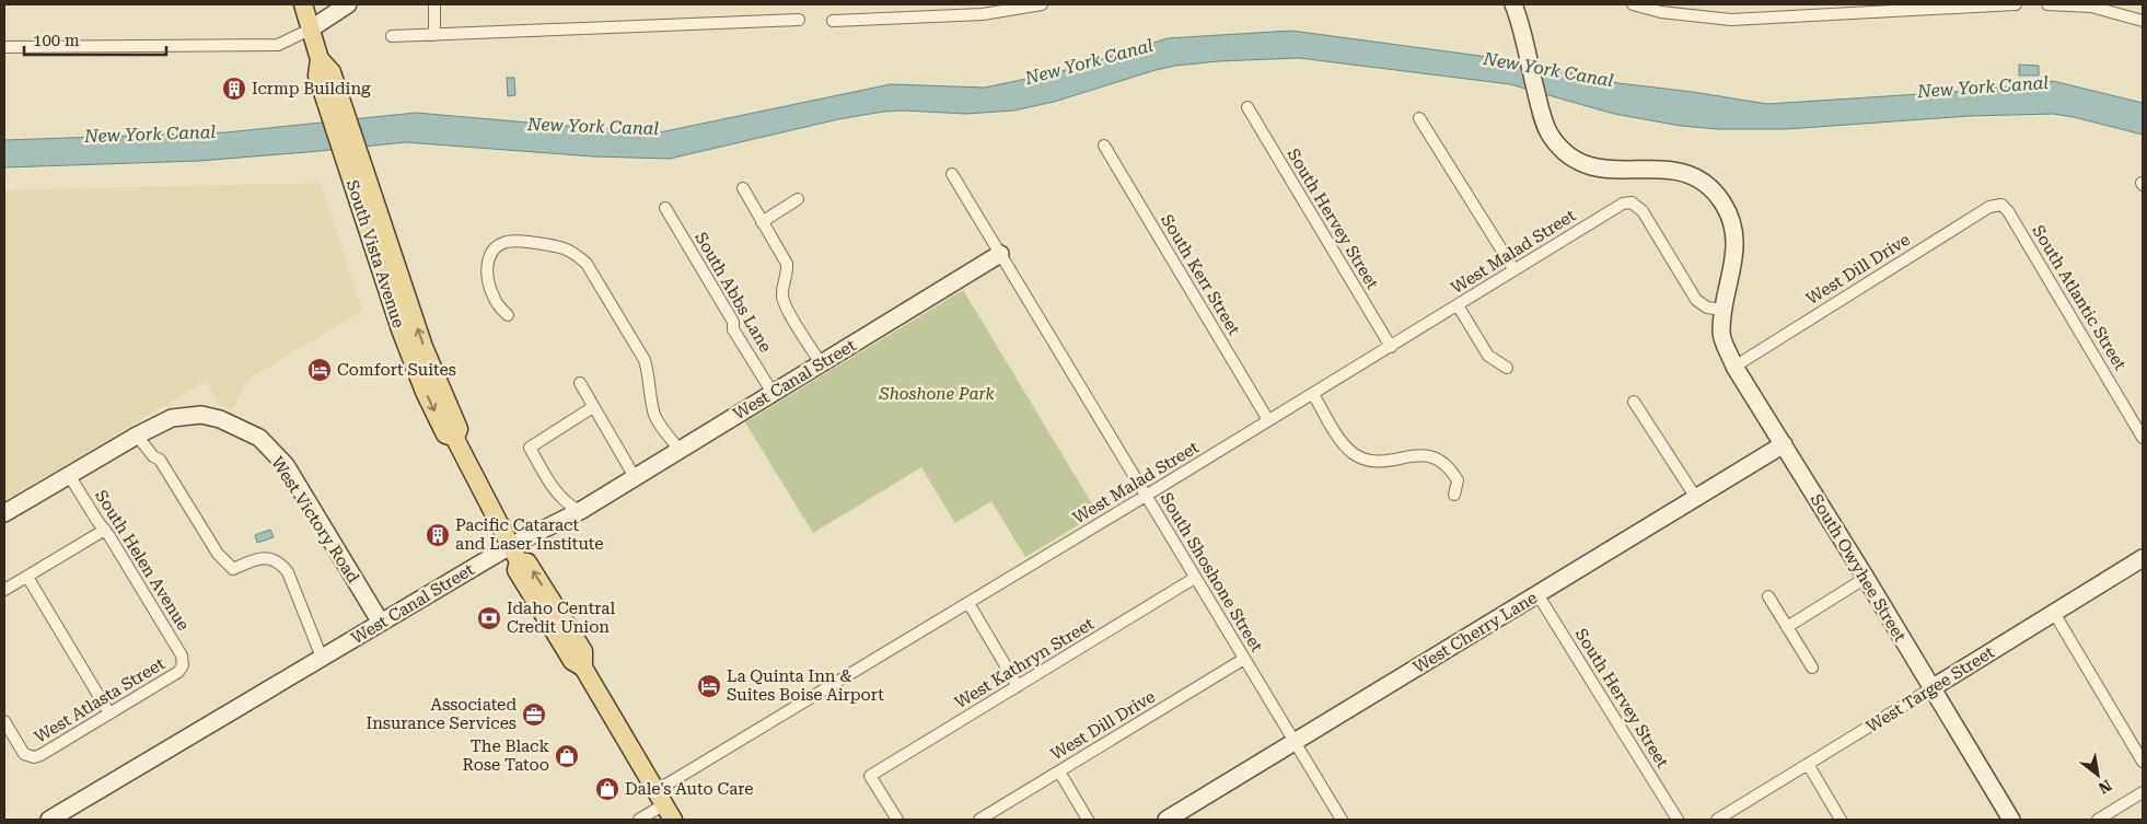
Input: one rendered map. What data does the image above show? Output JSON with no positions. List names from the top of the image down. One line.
{"streets":{"main road":["South Vista Avenue"],"street":["South Hervey Street","West Malad Street","West Dill Drive","South Kerr Street","South Abbs Lane","South Atlantic Street","West Canal Street","West Victory Road","South Helen Avenue","South Owyhee Street","South Shoshone Street","West Cherry Lane","West Kathryn Street","West Targee Street","West Atlasta Street"]},"crossings":[["South Hervey Street","West Malad Street"],["South Hervey Street","West Cherry Lane"],["West Malad Street","South Vista Avenue"],["West Malad Street","South Kerr Street"],["West Malad Street","South Owyhee Street"],["West Malad Street","South Shoshone Street"],["South Vista Avenue","West Canal Street"],["West Dill Drive","South Atlantic Street"],["West Dill Drive","South Owyhee Street"],["West Dill Drive","South Shoshone Street"],["South Abbs Lane","West Canal Street"],["West Canal Street","West Victory Road"],["West Canal Street","South Shoshone Street"],["West Victory Road","South Helen Avenue"],["South Helen Avenue","West Atlasta Street"],["South Owyhee Street","West Cherry Lane"],["South Owyhee Street","West Targee Street"],["South Shoshone Street","West Cherry Lane"],["South Shoshone Street","West Kathryn Street"]],"water":["New York Canal"],"parks":["Shoshone Park"],"places":{"building":["Icrmp Building","Pacific Cataract and Laser Institute"],"hotel":["Comfort Suites","La Quinta Inn & Suites Boise Airport"],"bank":["Idaho Central Credit Union"],"office":["Associated Insurance Services"],"shop":["The Black Rose Tatoo","Dale's Auto Care"]},"scale_bar":"100 m","north":"bottom right"}
